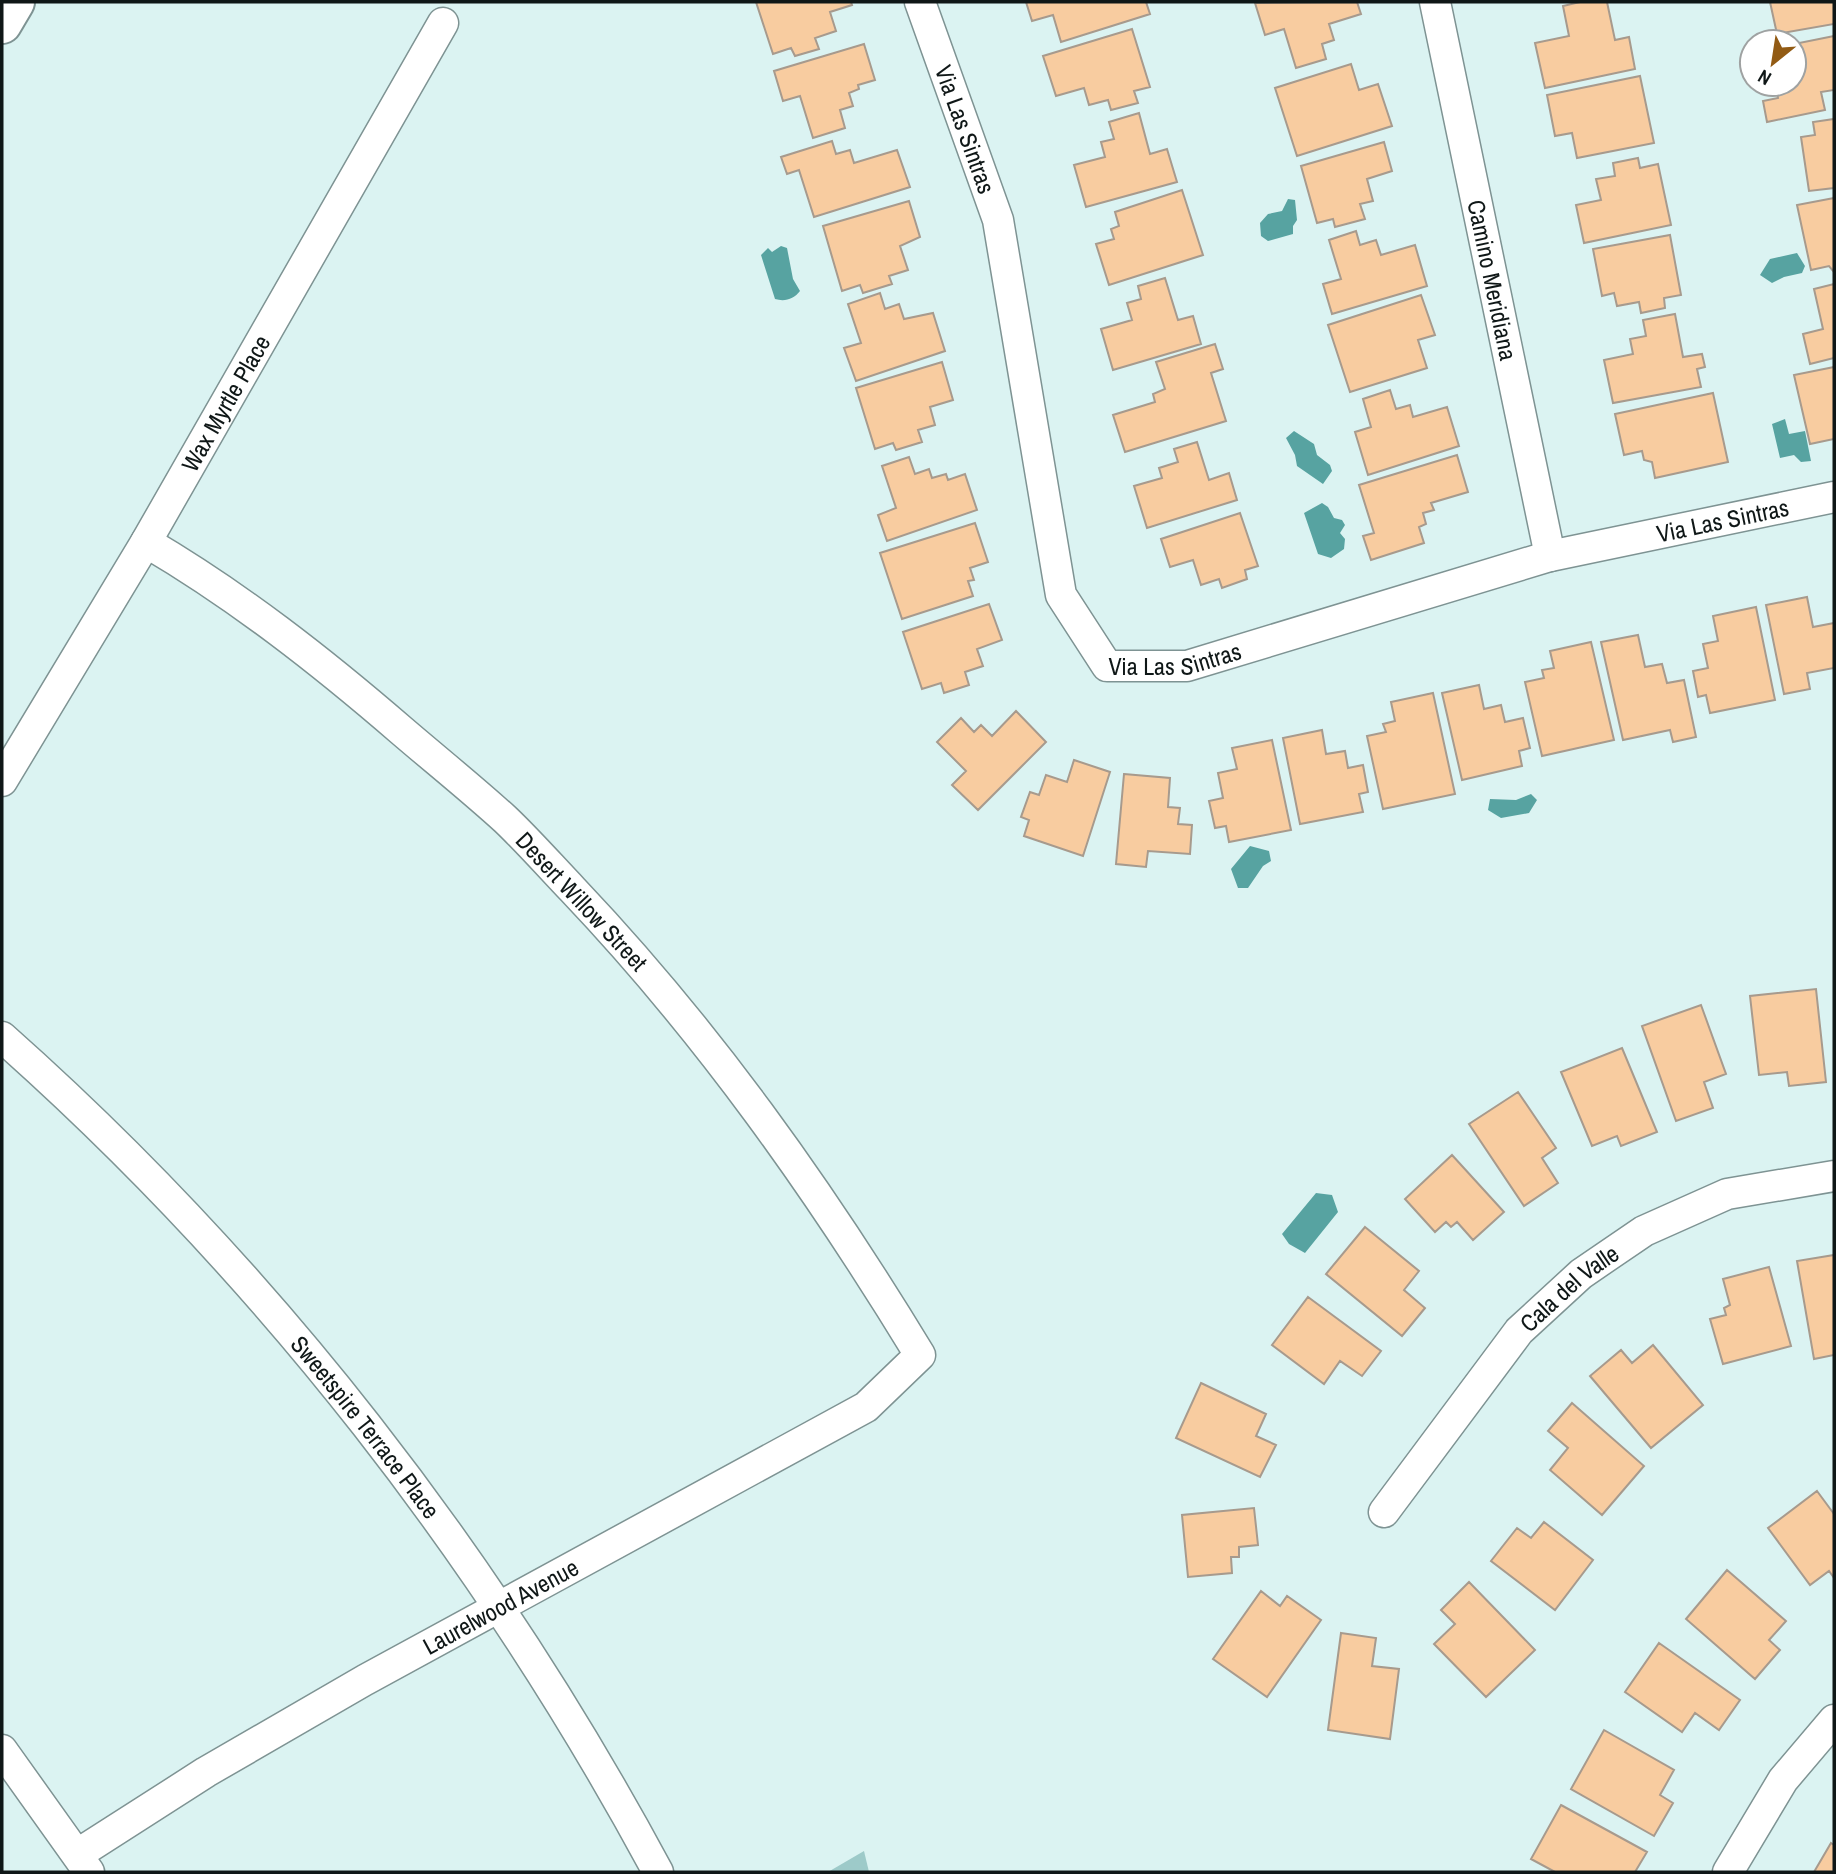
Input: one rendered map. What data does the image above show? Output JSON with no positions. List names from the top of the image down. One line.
{"streets":{"street":["Via Las Sintras","Camino Meridiana","Wax Myrtle Place","Desert Willow Street","Cala del Valle","Sweetspire Terrace Place","Laurelwood Avenue"]},"crossings":[["Via Las Sintras","Camino Meridiana"],["Wax Myrtle Place","Desert Willow Street"],["Desert Willow Street","Laurelwood Avenue"],["Sweetspire Terrace Place","Laurelwood Avenue"]],"north":"bottom left"}
